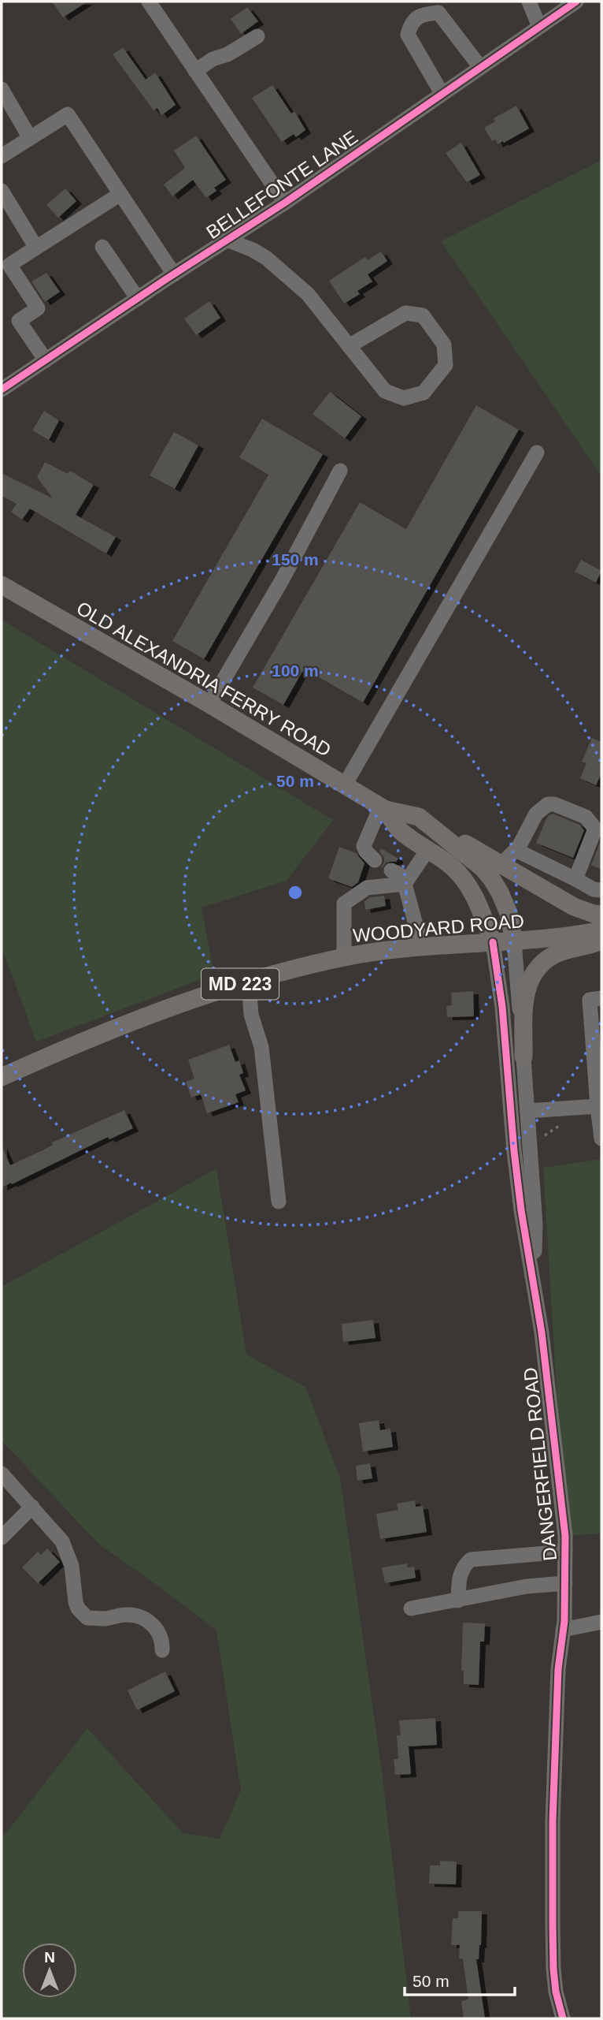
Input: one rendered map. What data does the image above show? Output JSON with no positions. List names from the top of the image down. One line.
{"streets":{"main road":["OLD ALEXANDRIA FERRY ROAD","WOODYARD ROAD","MD 223"],"street":["BELLEFONTE LANE","DANGERFIELD ROAD"]},"crossings":[["OLD ALEXANDRIA FERRY ROAD","WOODYARD ROAD"],["OLD ALEXANDRIA FERRY ROAD","DANGERFIELD ROAD"],["WOODYARD ROAD","DANGERFIELD ROAD"]],"scale_bar":"50 m","north":"top","rings":["150 m","100 m","50 m"]}
